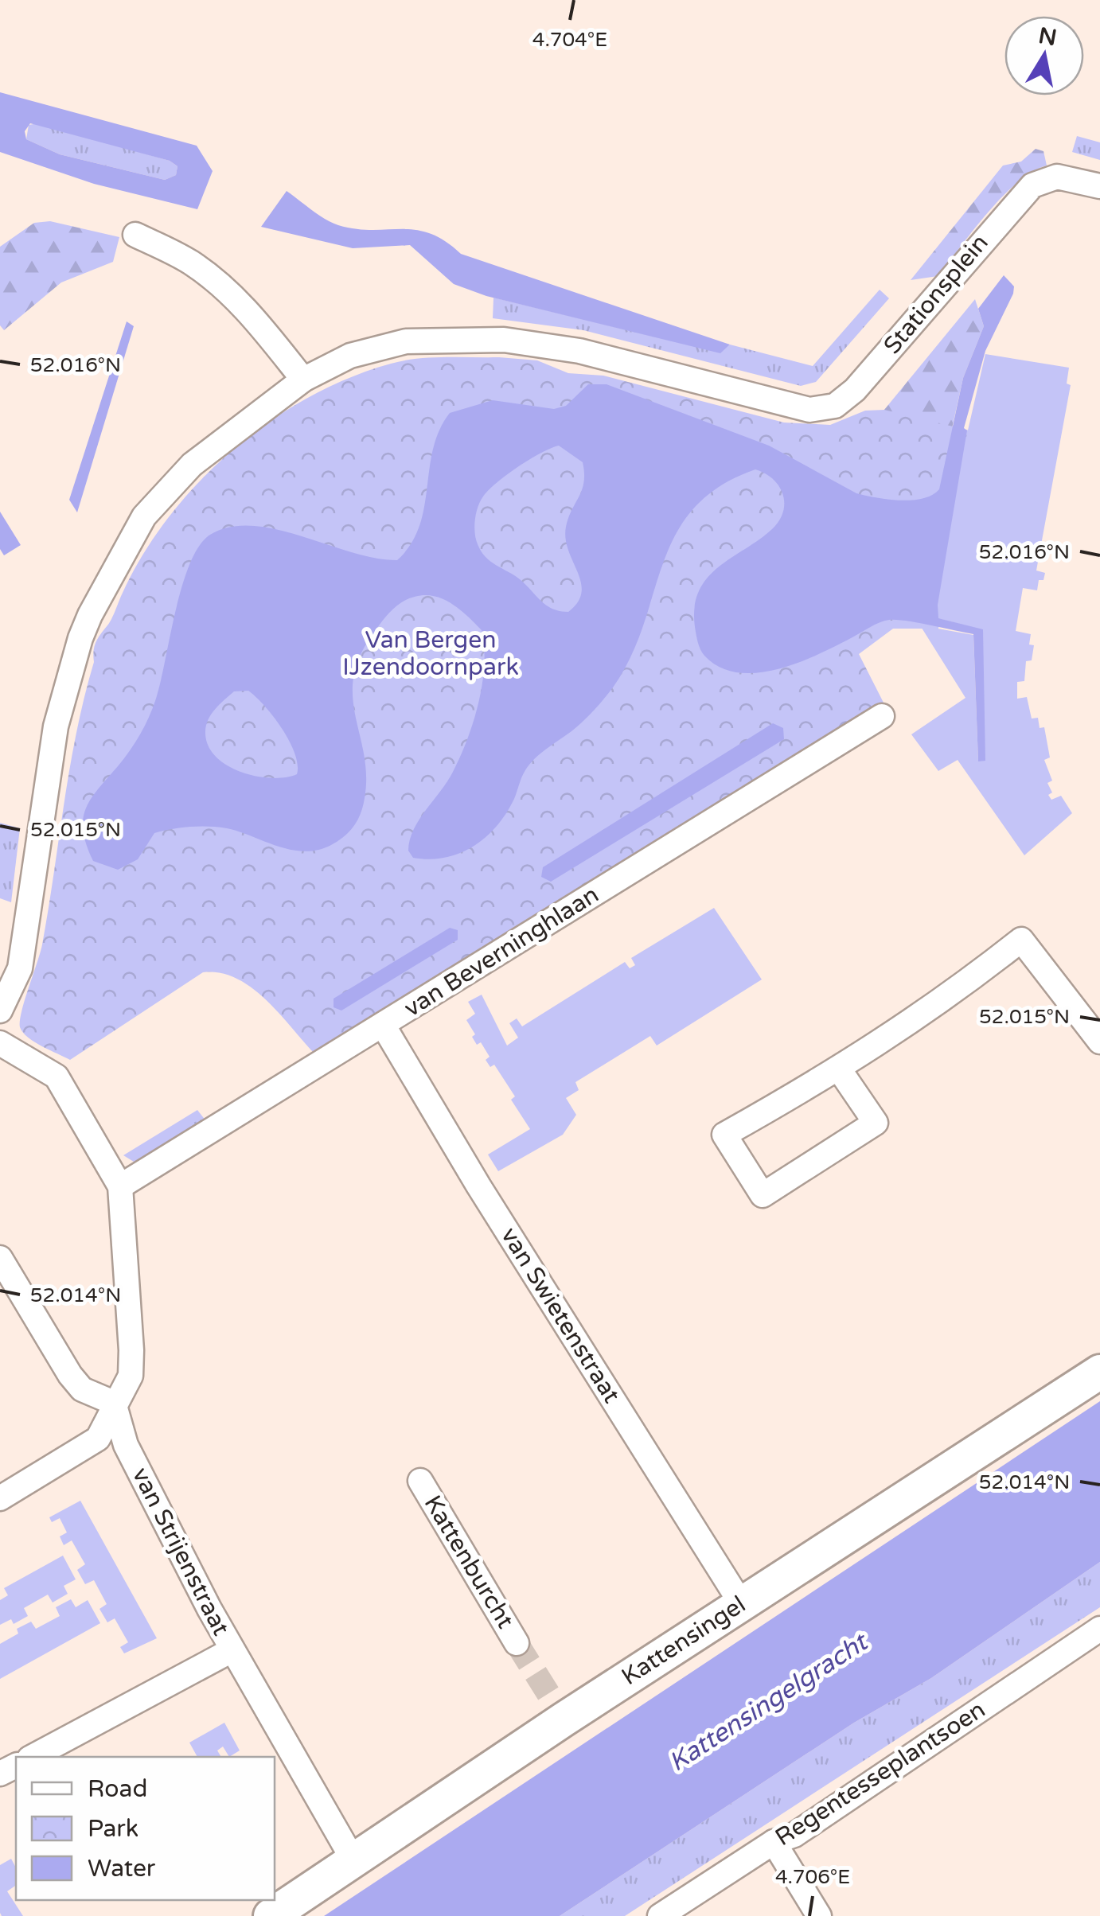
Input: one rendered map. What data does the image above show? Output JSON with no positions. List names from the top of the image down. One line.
{"streets":{"main road":["Kattensingel"],"street":["Stationsplein","van Beverninghlaan","van Swietenstraat","van Strijenstraat","Kattenburcht","Regentesseplantsoen"]},"crossings":[["van Beverninghlaan","van Swietenstraat"],["van Swietenstraat","Kattensingel"],["van Strijenstraat","Kattensingel"]],"water":["Kattensingelgracht"],"parks":["Van Bergen IJzendoornpark"],"legend":["Road","Park","Water"],"north":"top","coordinates":["4.704°E","52.016°N","52.015°N","52.014°N","4.706°E"]}
